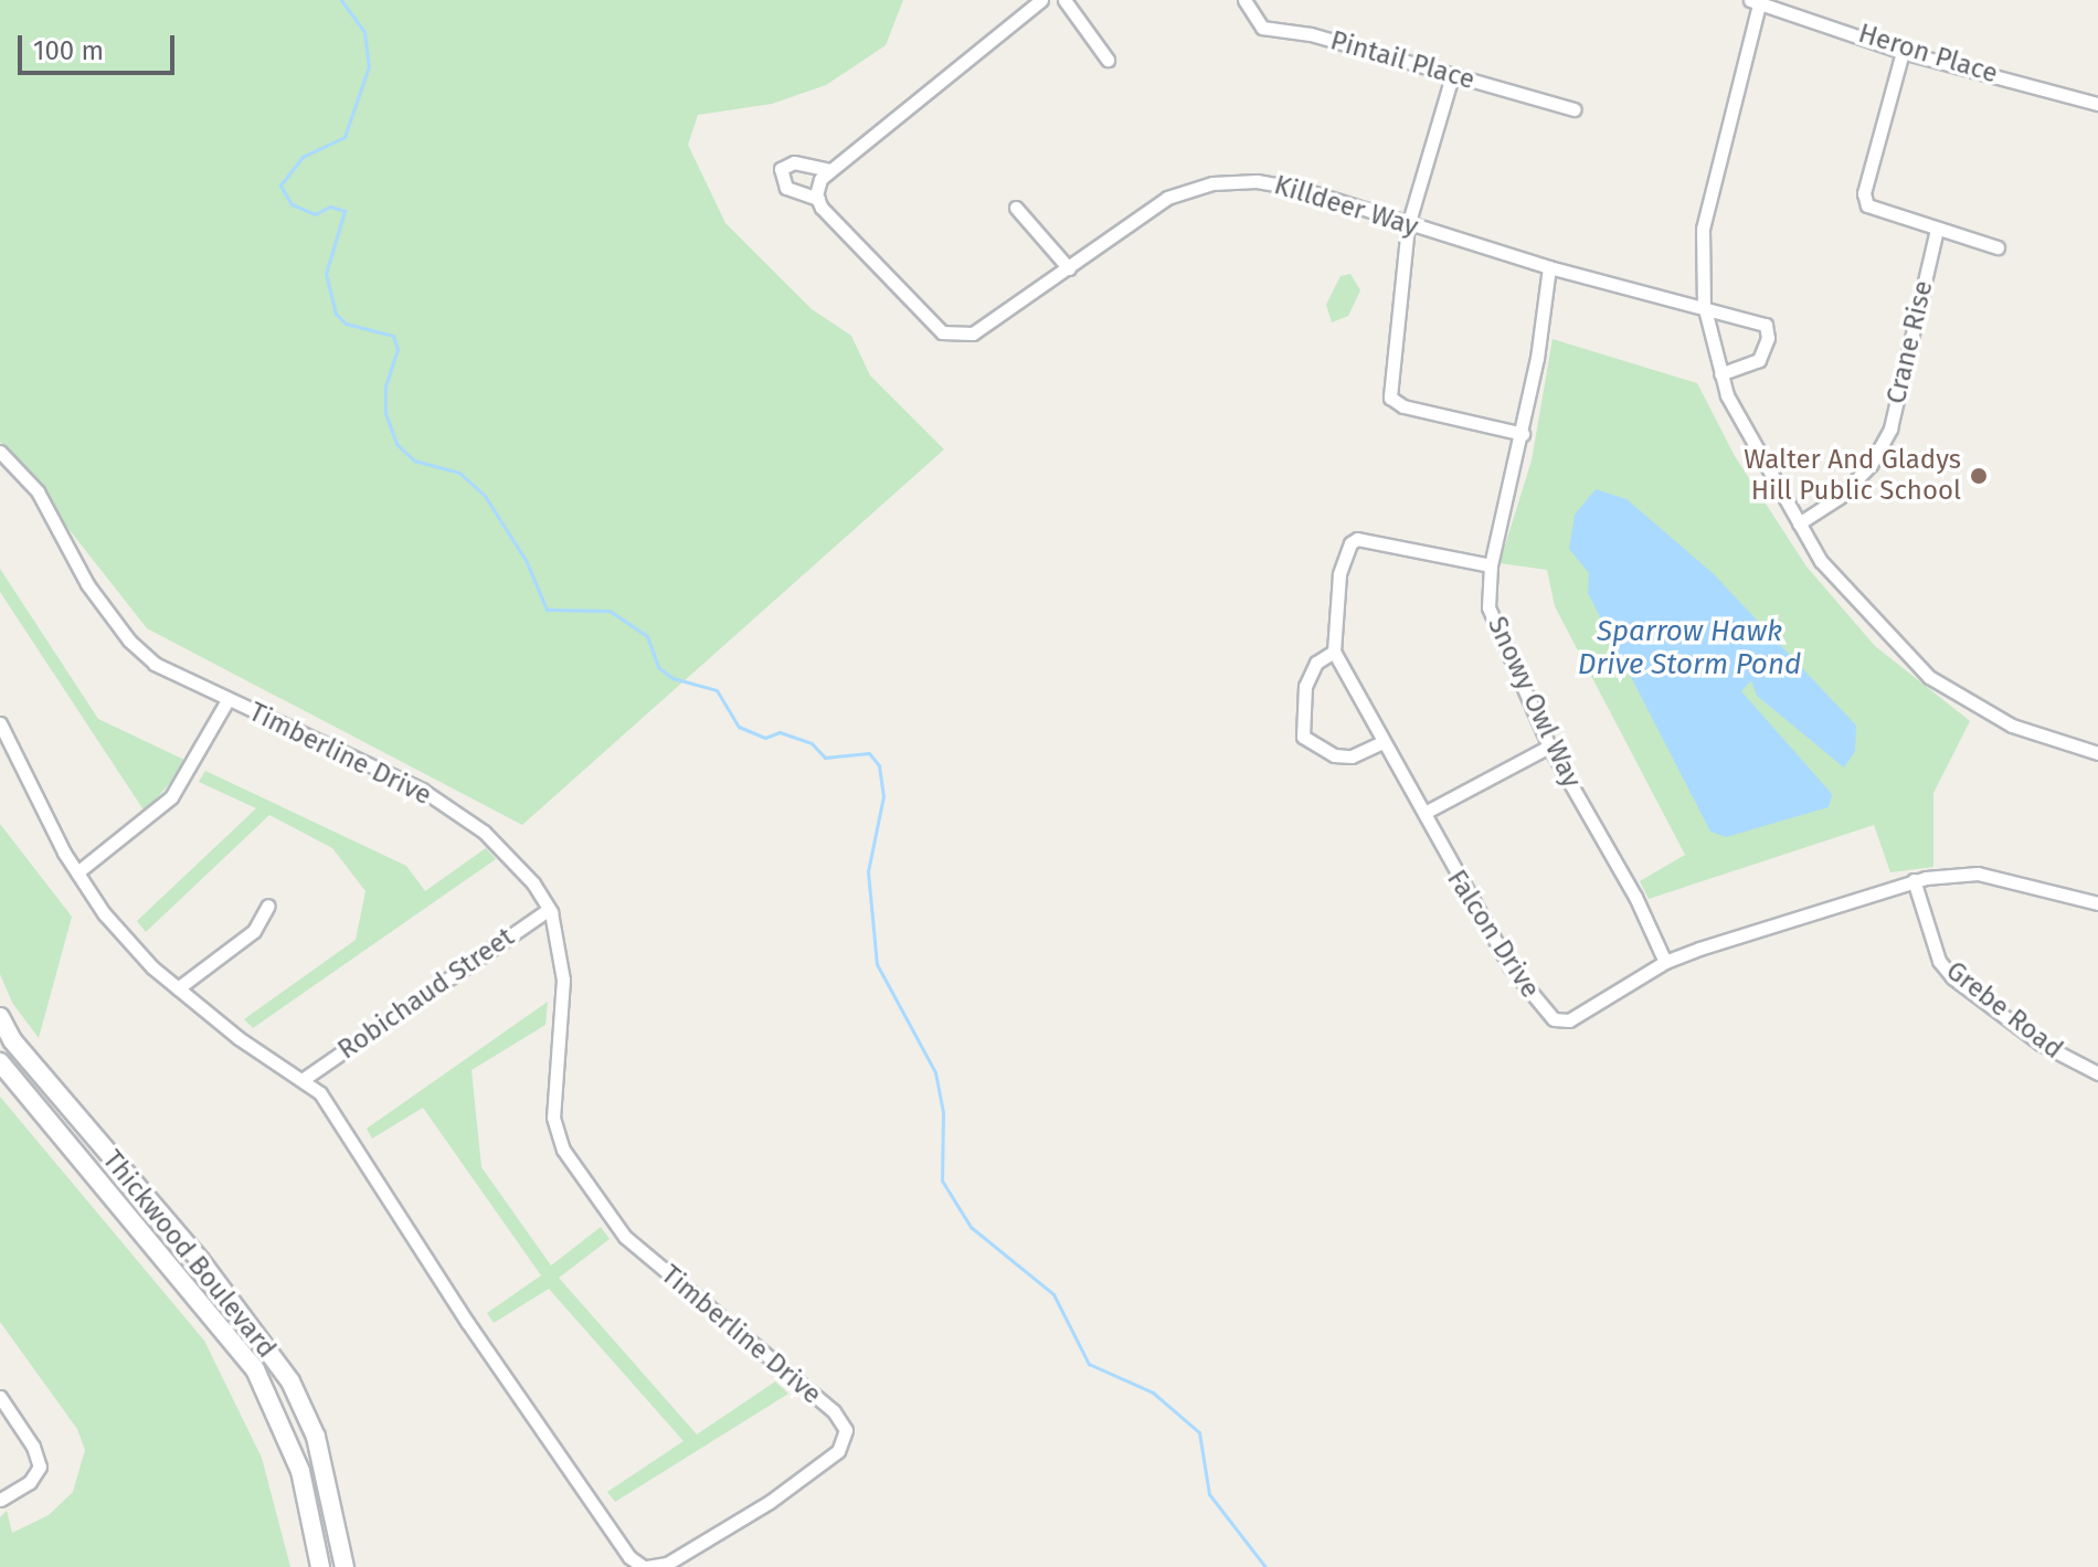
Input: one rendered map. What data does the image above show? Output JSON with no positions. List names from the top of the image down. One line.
{"streets":{"main road":["Thickwood Boulevard"],"street":["Heron Place","Pintail Place","Killdeer Way","Crane Rise","Snowy Owl Way","Timberline Drive","Falcon Drive","Robichaud Street","Grebe Road"]},"crossings":[["Killdeer Way","Snowy Owl Way"],["Snowy Owl Way","Falcon Drive"],["Timberline Drive","Robichaud Street"],["Falcon Drive","Grebe Road"]],"water":["Sparrow Hawk Drive Storm Pond"],"places":["Walter And Gladys Hill Public School"],"scale_bar":"100 m"}
